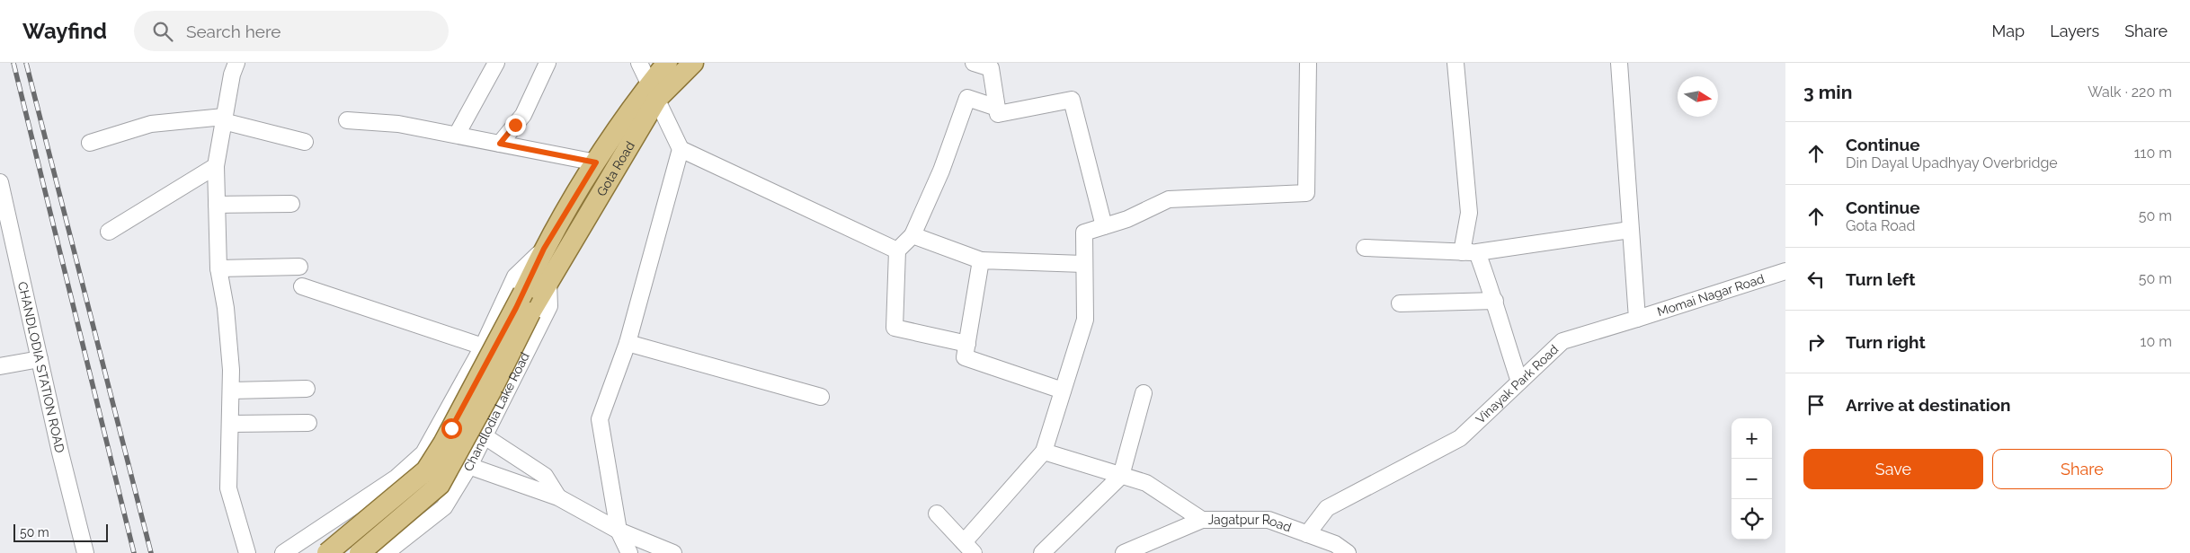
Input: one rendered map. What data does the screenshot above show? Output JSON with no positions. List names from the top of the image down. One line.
{"streets":{"main road":["Gota Road"],"street":["Momai Nagar Road","CHANDLODIA STATION ROAD","Vinayak Park Road","Chandlodia Lake Road","Jagatpur Road"]},"crossings":[["Gota Road","Chandlodia Lake Road"],["Momai Nagar Road","Vinayak Park Road"],["Vinayak Park Road","Jagatpur Road"]],"scale_bar":"50 m","north":"right","page":{"header":"Wayfind","search":"Search here","nav":["Map","Layers","Share"],"heading":["3 min","Walk · 220 m"],"list":[["Continue","Din Dayal Upadhyay Overbridge","110 m"],["Continue","Gota Road","50 m"],["Turn left","50 m"],["Turn right","10 m"],"Arrive at destination"],"map_buttons":["+","−"],"buttons":["Save","Share"],"scale":"50 m"}}
